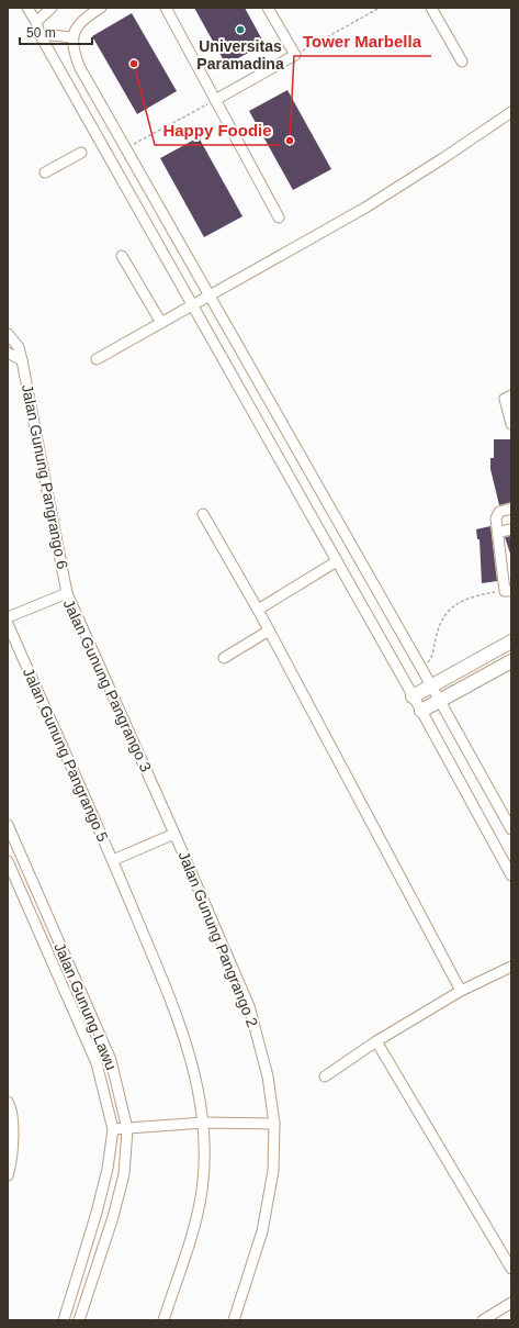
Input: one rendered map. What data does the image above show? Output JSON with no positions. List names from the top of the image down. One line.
{"streets":{"street":["Jalan Gunung Pangrango 6","Jalan Gunung Pangrango 3","Jalan Gunung Pangrango 5","Jalan Gunung Pangrango 2","Jalan Gunung Lawu"]},"crossings":[["Jalan Gunung Pangrango 6","Jalan Gunung Pangrango 3"],["Jalan Gunung Pangrango 3","Jalan Gunung Pangrango 2"]],"places":["Universitas Paramadina","Happy Foodie","Tower Marbella"],"scale_bar":"50 m"}
